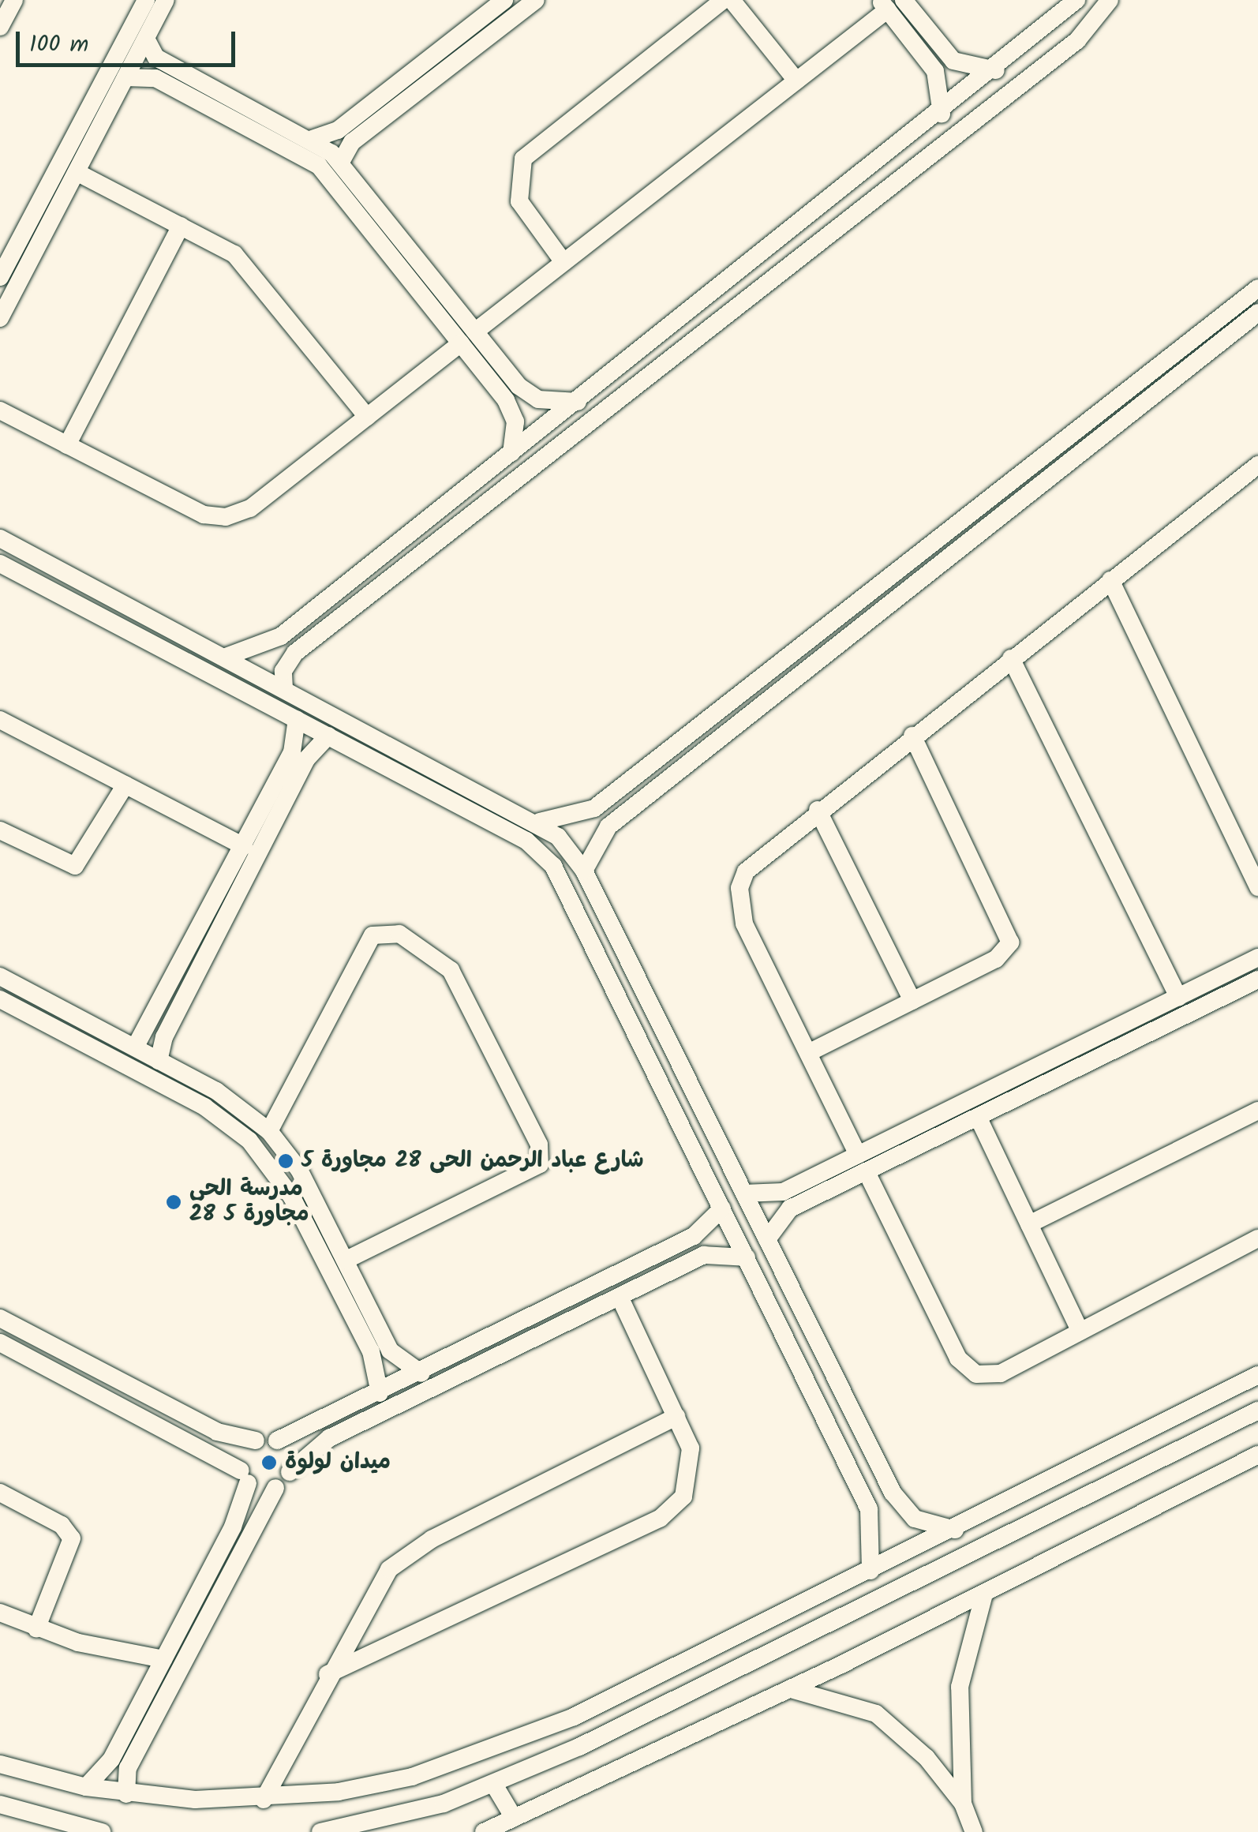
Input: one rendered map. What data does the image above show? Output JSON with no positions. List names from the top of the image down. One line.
{"places":["شارع عباد الرحمن الحى 28 مجاورة 5","مدرسة الحى 28 مجاورة 5","ميدان لولوة"],"scale_bar":"100 m"}
